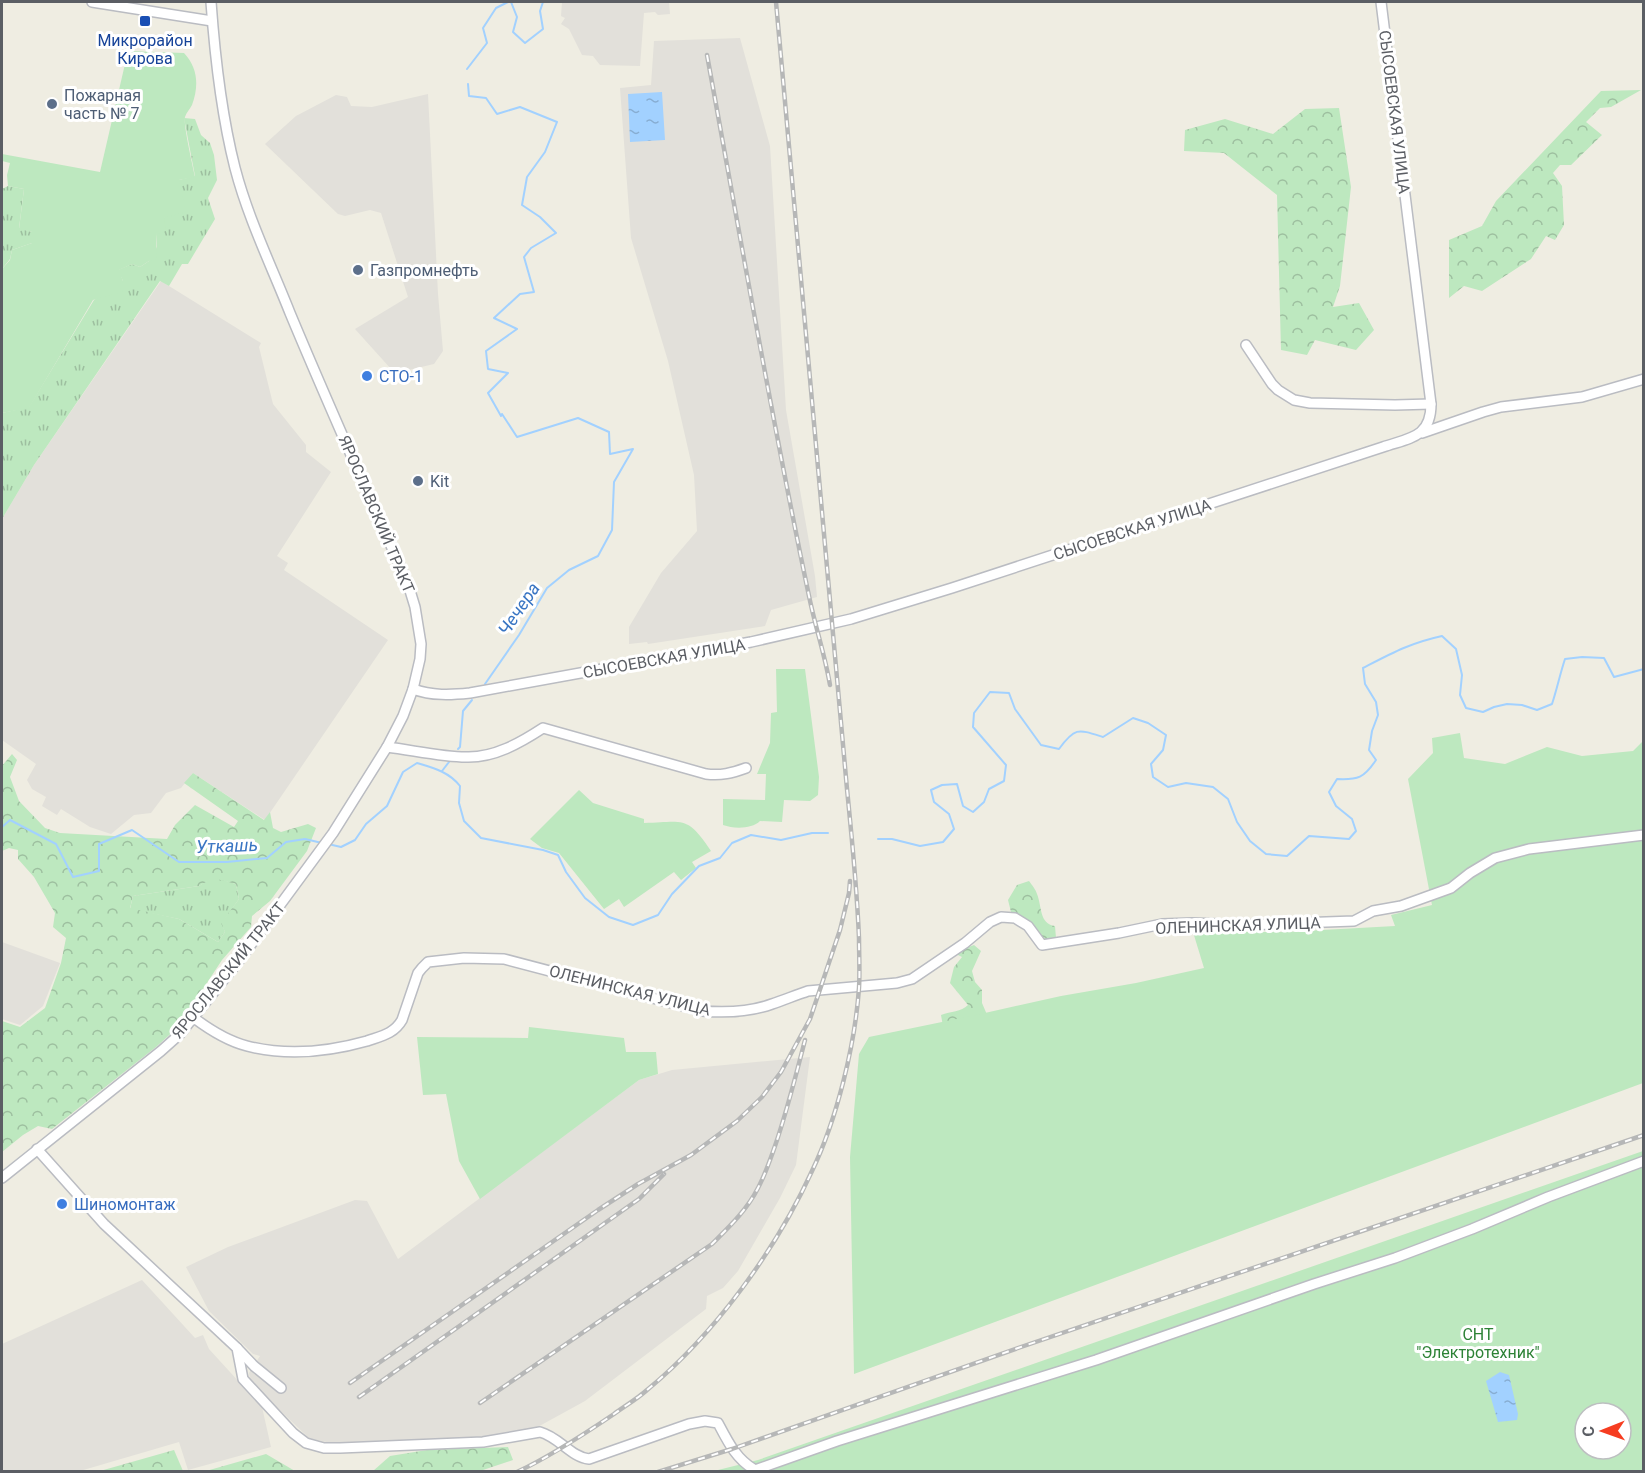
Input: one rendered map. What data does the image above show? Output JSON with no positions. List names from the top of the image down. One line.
{"streets":{"street":["СЫСОЕВСКАЯ УЛИЦА","ЯРОСЛАВСКИЙ ТРАКТ","ОЛЕНИНСКАЯ УЛИЦА"]},"crossings":[["СЫСОЕВСКАЯ УЛИЦА","ЯРОСЛАВСКИЙ ТРАКТ"],["ЯРОСЛАВСКИЙ ТРАКТ","ОЛЕНИНСКАЯ УЛИЦА"]],"water":["Чечера","Уткашь"],"parks":["СНТ \"Электротехник\""],"places":{"transit":["Микрорайон Кирова"],"other":["Пожарная часть № 7","Газпромнефть","СТО-1","Kit","Шиномонтаж"]},"north":"left"}
